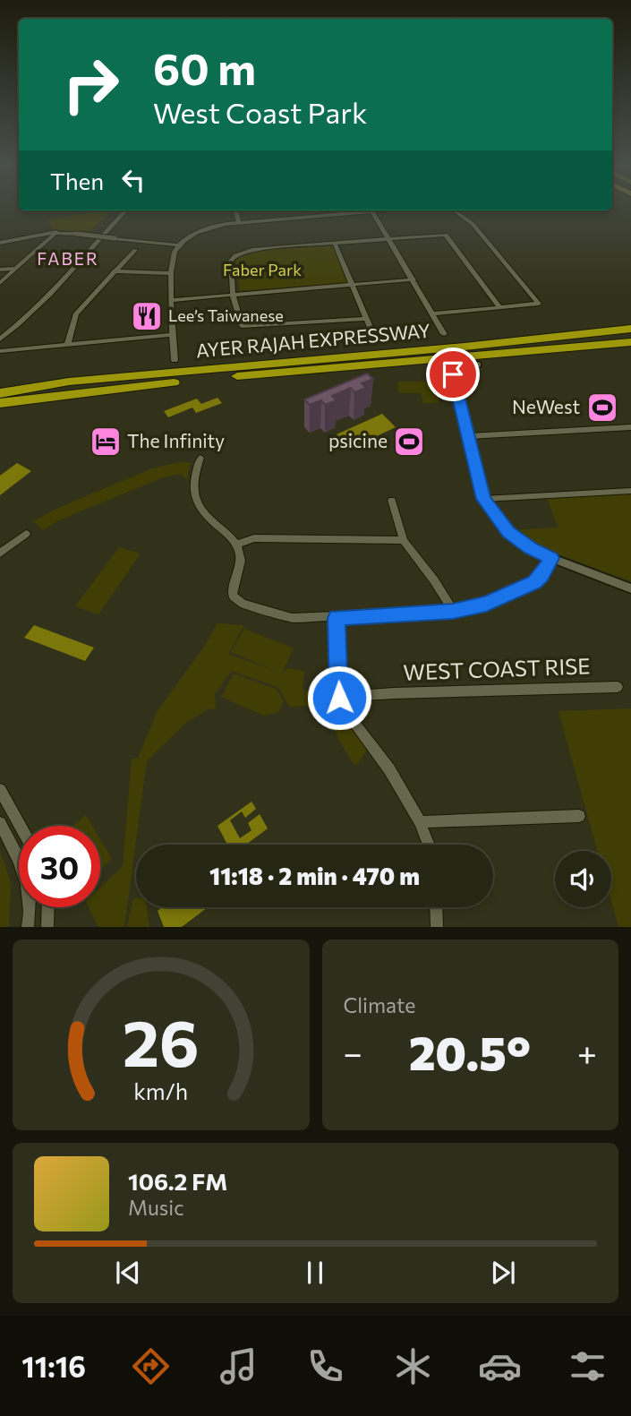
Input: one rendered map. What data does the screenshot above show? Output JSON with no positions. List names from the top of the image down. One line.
{"streets":{"highway":["AYER RAJAH EXPRESSWAY"],"street":["WEST COAST RISE"]},"districts":["FABER"],"parks":["Faber Park"],"places":{"restaurant":["Lee’s Taiwanese"],"sports":["NeWest","psicine"],"hotel":["The Infinity"]},"page":{"turn":["60 m","West Coast Park"],"then":"Then","limit":"30","trip":"11:18 · 2 min · 470 m","tile":"Climate","heat":["−","20.5°","+"],"song":["106.2 FM","Music"],"tabs":"11:16","gauge":["26","km/h"]}}
